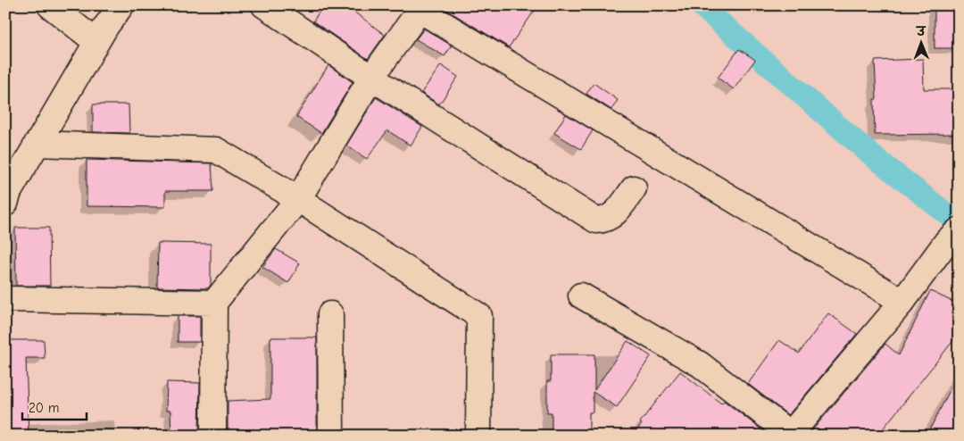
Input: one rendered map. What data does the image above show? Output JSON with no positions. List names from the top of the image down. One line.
{"scale_bar":"20 m","north":"top"}
